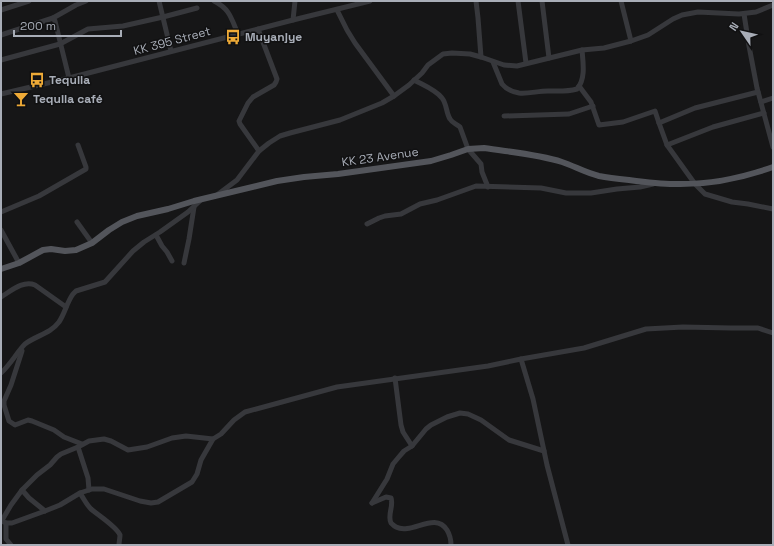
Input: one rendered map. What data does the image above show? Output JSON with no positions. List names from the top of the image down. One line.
{"streets":{"main road":["KK 23 Avenue"],"street":["KK 395 Street"]},"places":{"bus stop":["Muyanjye","Tequila"],"bar":["Tequila café"]},"scale_bar":"200 m","north":"top left"}
